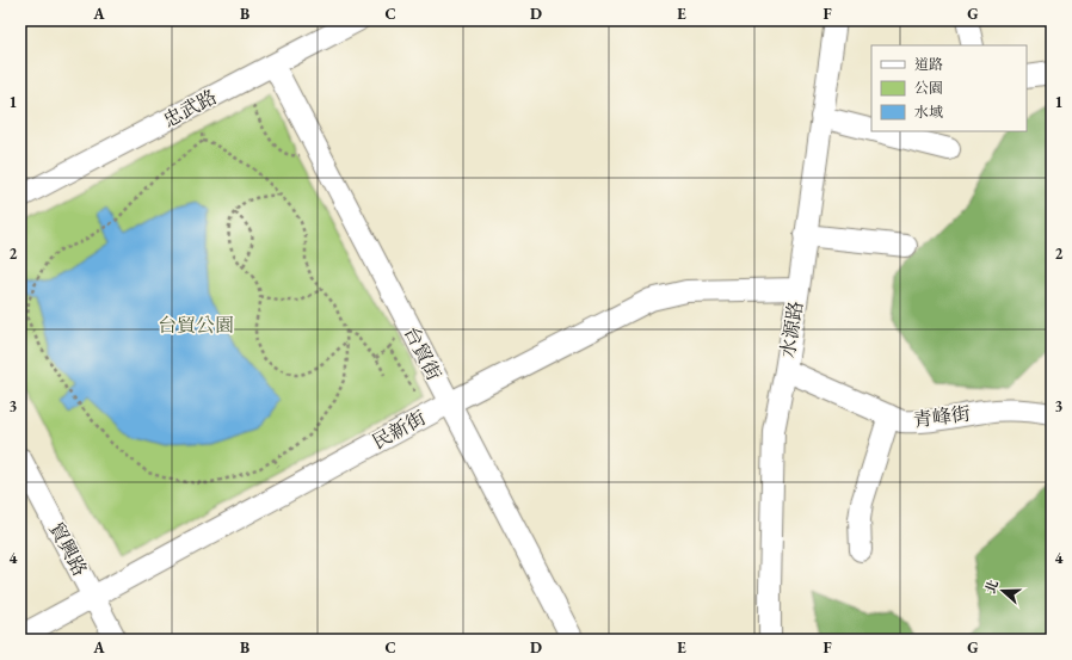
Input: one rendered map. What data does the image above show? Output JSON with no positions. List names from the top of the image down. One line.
{"streets":{"street":["忠武路","水源路","台貿街","青峰街","民新街","貿興路"]},"crossings":[["忠武路","台貿街"],["水源路","青峰街"],["水源路","民新街"],["台貿街","民新街"],["民新街","貿興路"]],"parks":["台貿公園"],"legend":["道路","公園","水域"],"north":"left","grid":{"columns":["A","B","C","D","E","F","G"],"rows":["1","2","3","4"]}}
